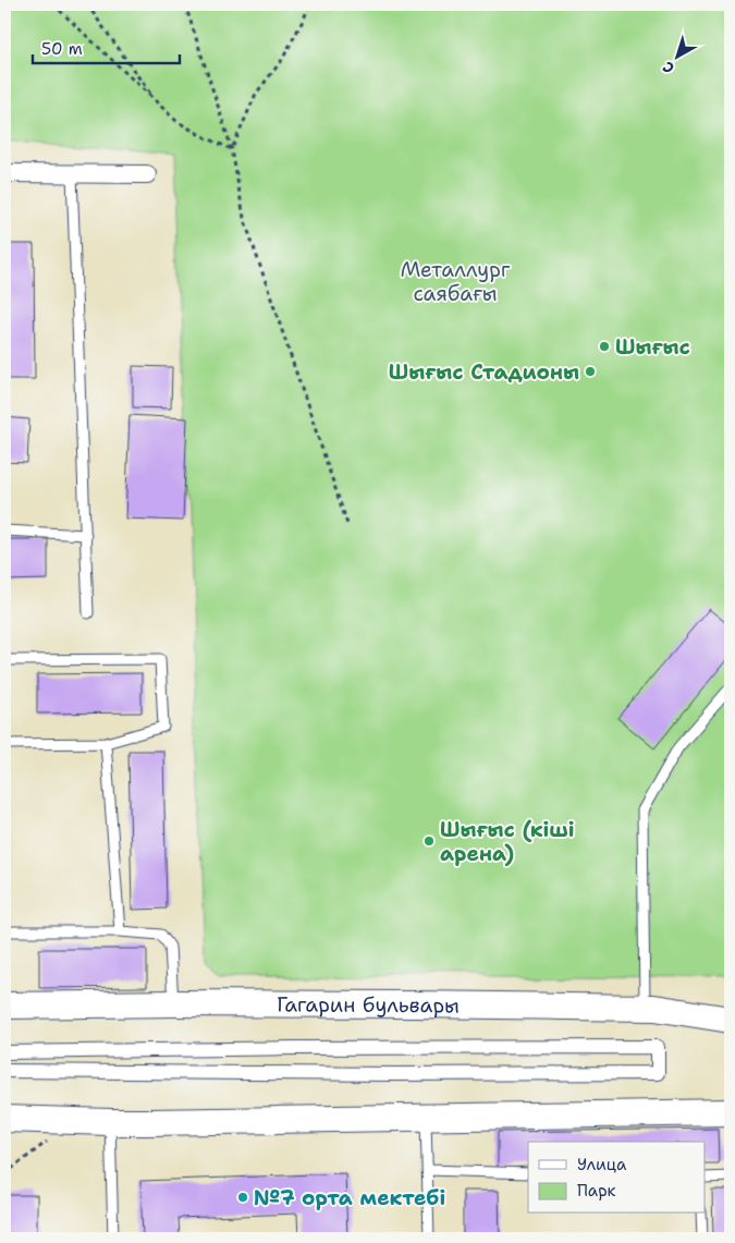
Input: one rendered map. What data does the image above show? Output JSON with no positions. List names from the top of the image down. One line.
{"streets":{"main road":["Гагарин бульвары"]},"parks":["Металлург саябағы"],"places":["Шығыс","Шығыс Стадионы","Шығыс (кіші арена)","№7 орта мектебі"],"legend":["Улица","Парк"],"scale_bar":"50 m","north":"bottom left"}
